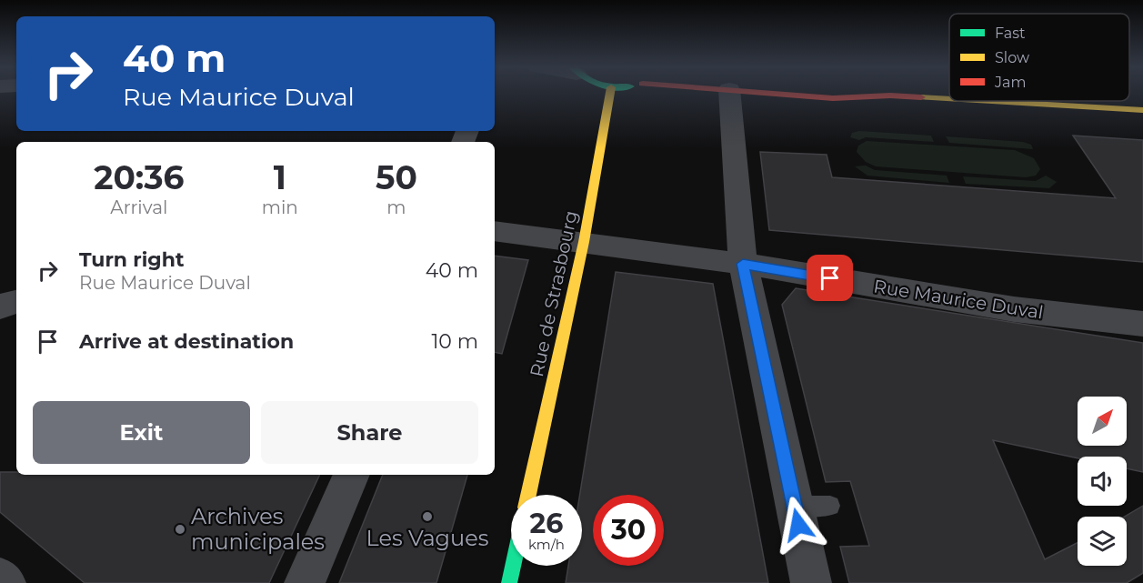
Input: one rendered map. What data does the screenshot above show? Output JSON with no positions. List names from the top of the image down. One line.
{"streets":{"main road":["Rue de Strasbourg"],"street":["Rue Maurice Duval"]},"crossings":[["Rue de Strasbourg","Rue Maurice Duval"]],"places":["Les Vagues","Archives municipales"],"legend":["Fast","Slow","Jam"],"north":"top right","page":{"turn":["40 m","Rue Maurice Duval"],"eta":["20:36","Arrival","1","min","50","m"],"list":[{"name":"Turn right","note":"Rue Maurice Duval","value":"40 m"},{"name":"Arrive at destination","value":"10 m"}],"buttons":["Exit","Share"],"speed":"26 km/h","limit":"30"}}
